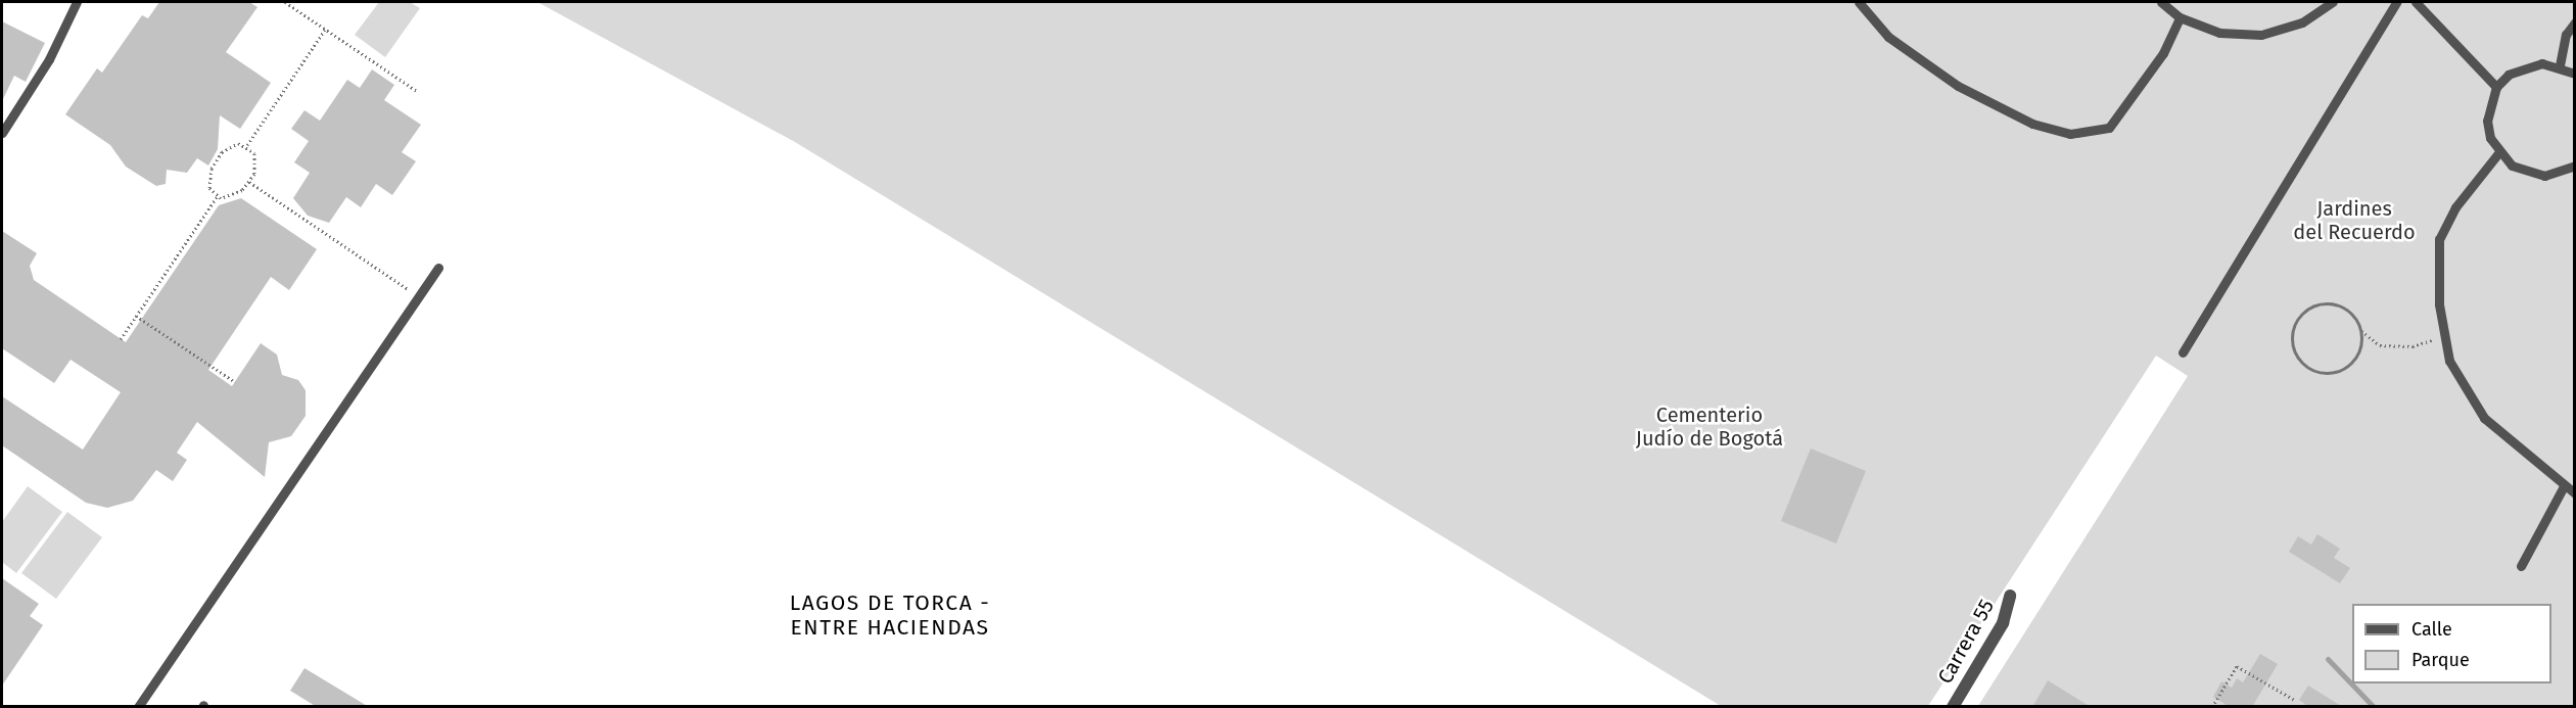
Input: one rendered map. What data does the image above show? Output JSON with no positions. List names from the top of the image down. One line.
{"streets":{"street":["Carrera 55"]},"districts":["LAGOS DE TORCA - ENTRE HACIENDAS"],"parks":["Jardines del Recuerdo","Cementerio Judío de Bogotá"],"legend":["Calle","Parque"]}
